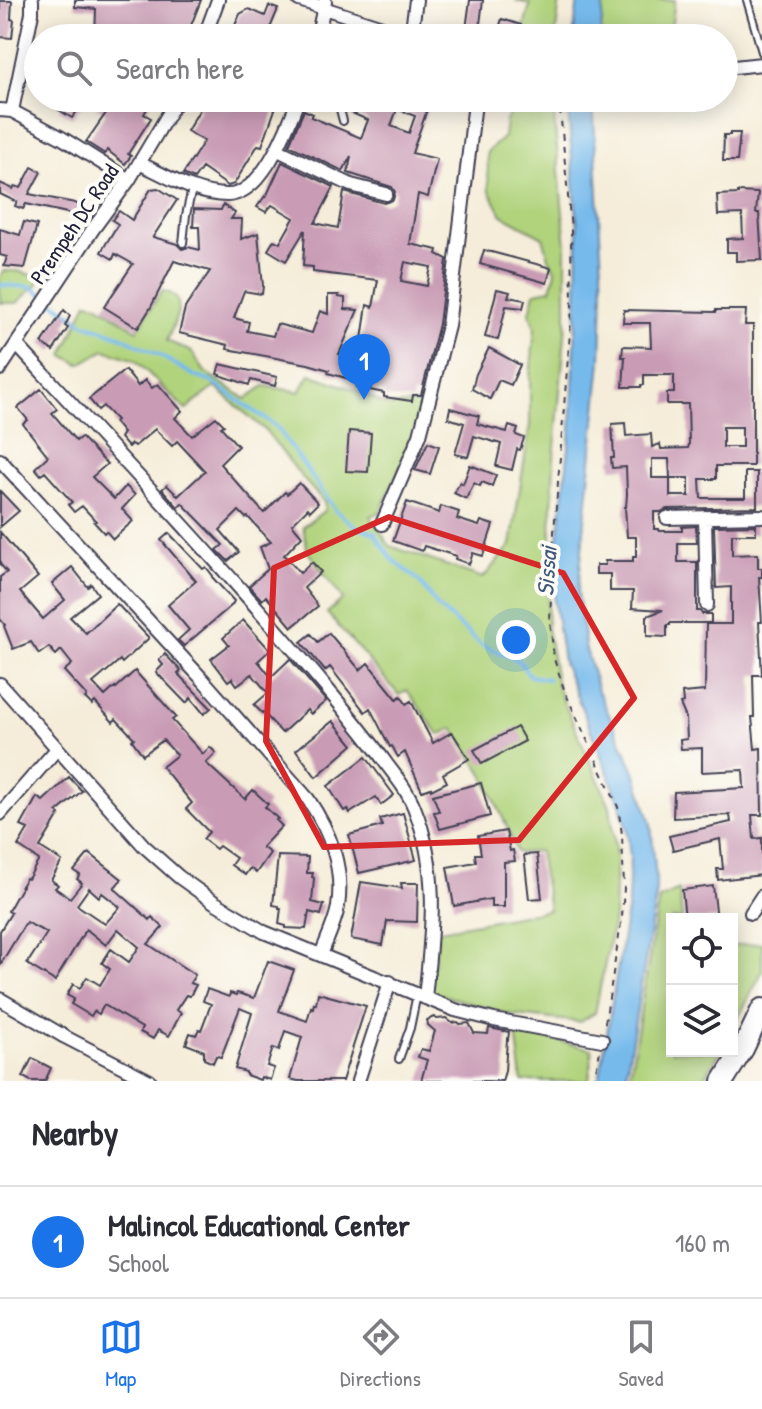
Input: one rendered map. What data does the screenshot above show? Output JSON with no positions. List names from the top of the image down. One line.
{"streets":{"street":["Prempeh DC Road"]},"water":["Sissai"],"page":{"search":"Search here","pins":"1","heading":"Nearby","list":[{"mark":"1","name":"Malincol Educational Center","note":"School","value":"160 m"}],"nav":["Map","Directions","Saved"]}}
